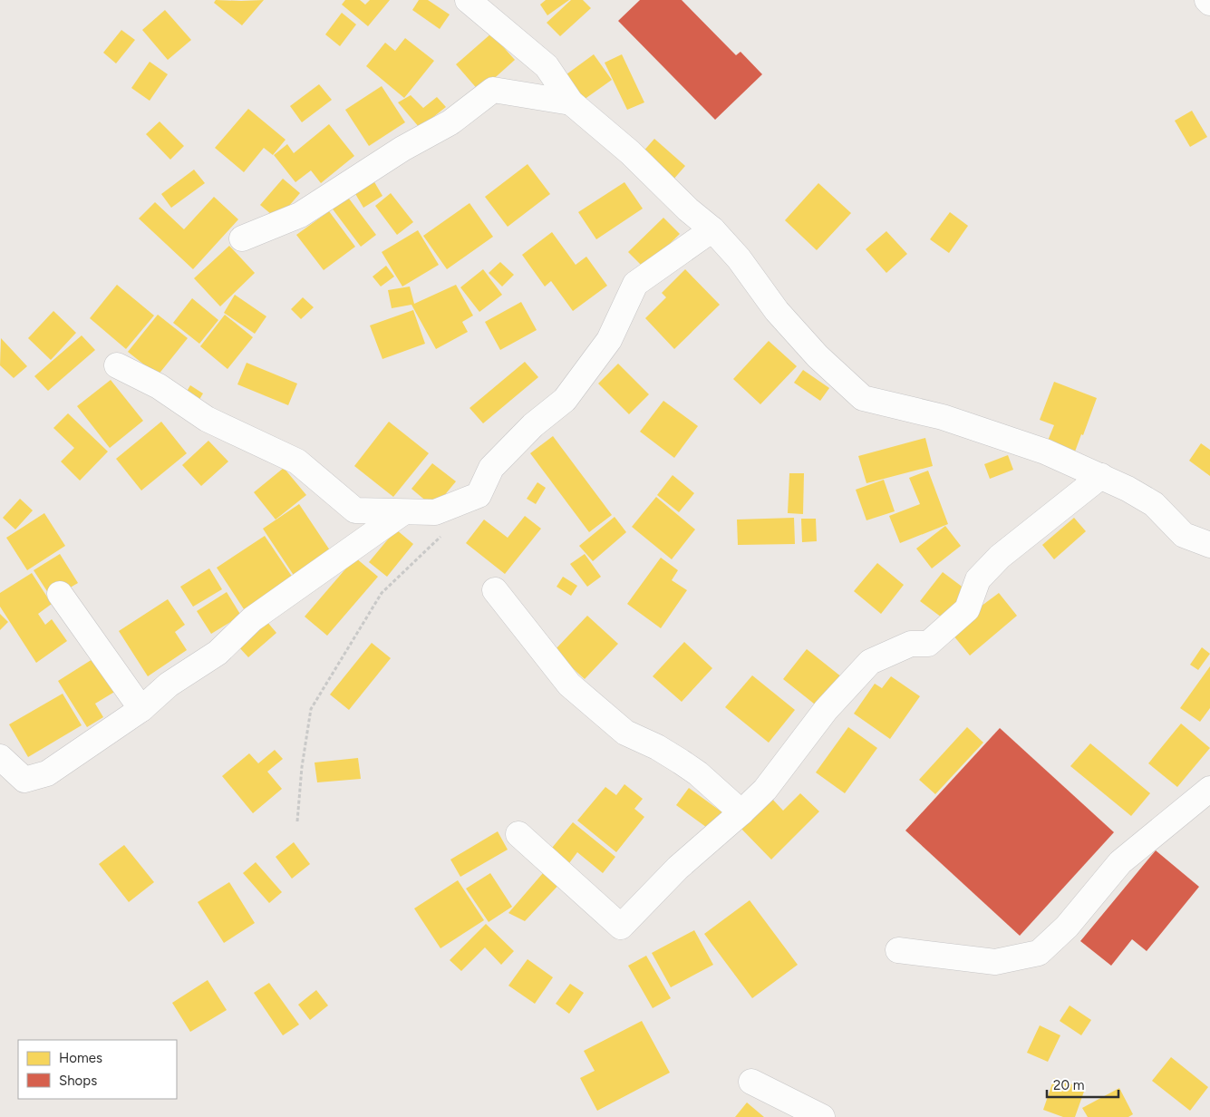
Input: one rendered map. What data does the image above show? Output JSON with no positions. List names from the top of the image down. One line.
{"legend":["Homes","Shops"],"scale_bar":"20 m"}
